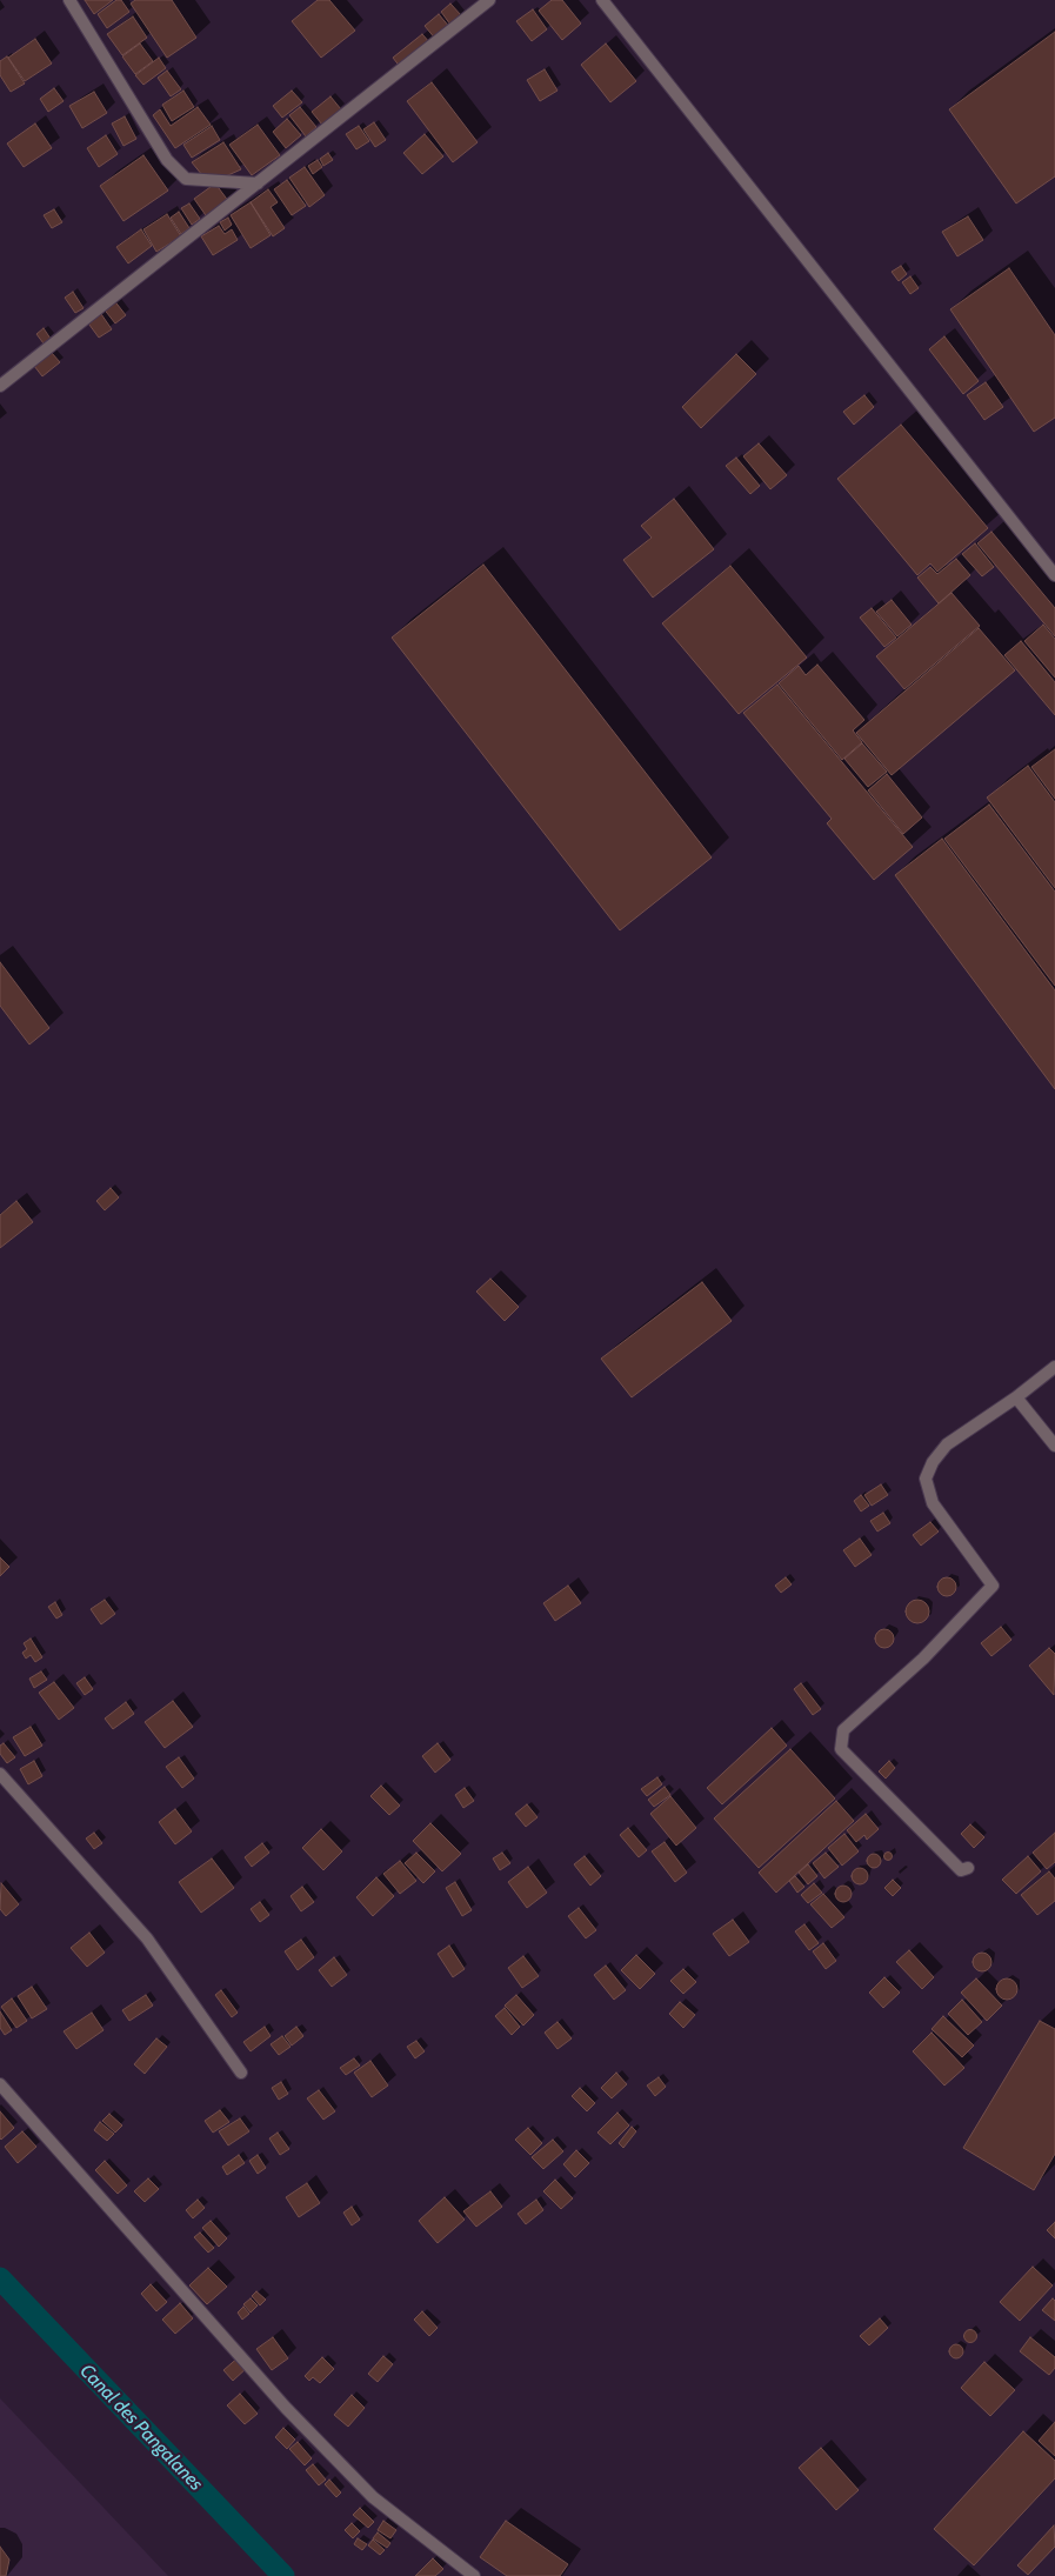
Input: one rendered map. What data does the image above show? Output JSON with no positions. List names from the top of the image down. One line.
{"water":["Canal des Pangalanes"]}
